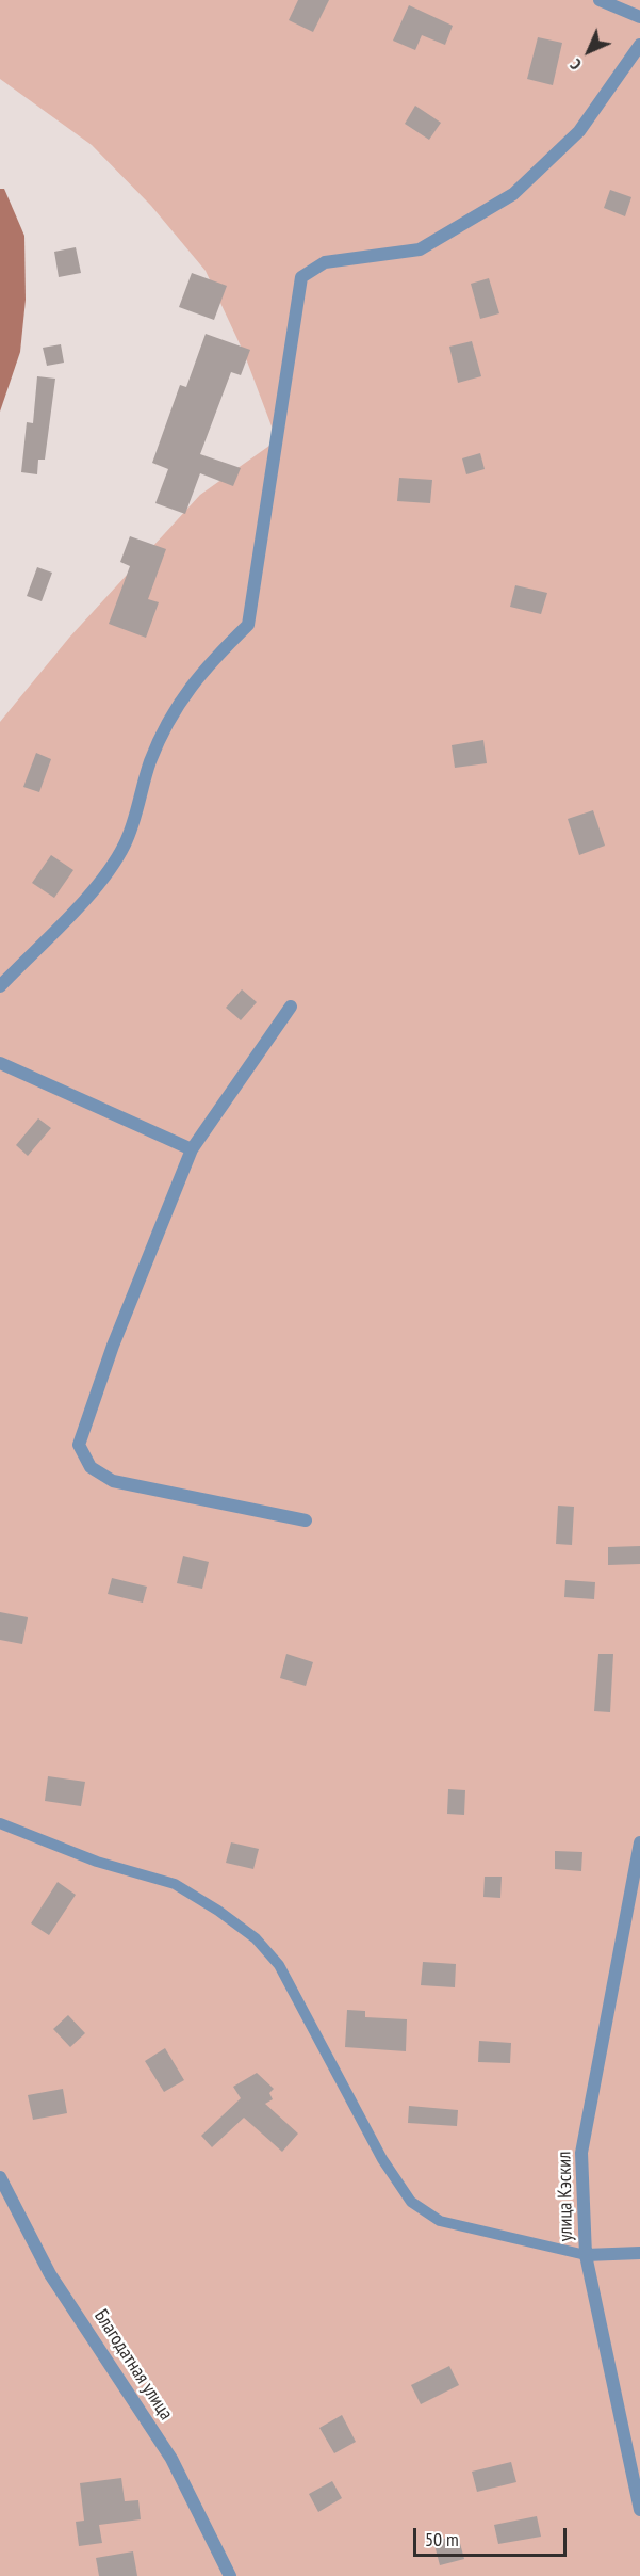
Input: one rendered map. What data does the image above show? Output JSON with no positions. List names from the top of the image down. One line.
{"streets":{"street":["улица Кэскил","Благодатная улица"]},"scale_bar":"50 m","north":"bottom left"}
